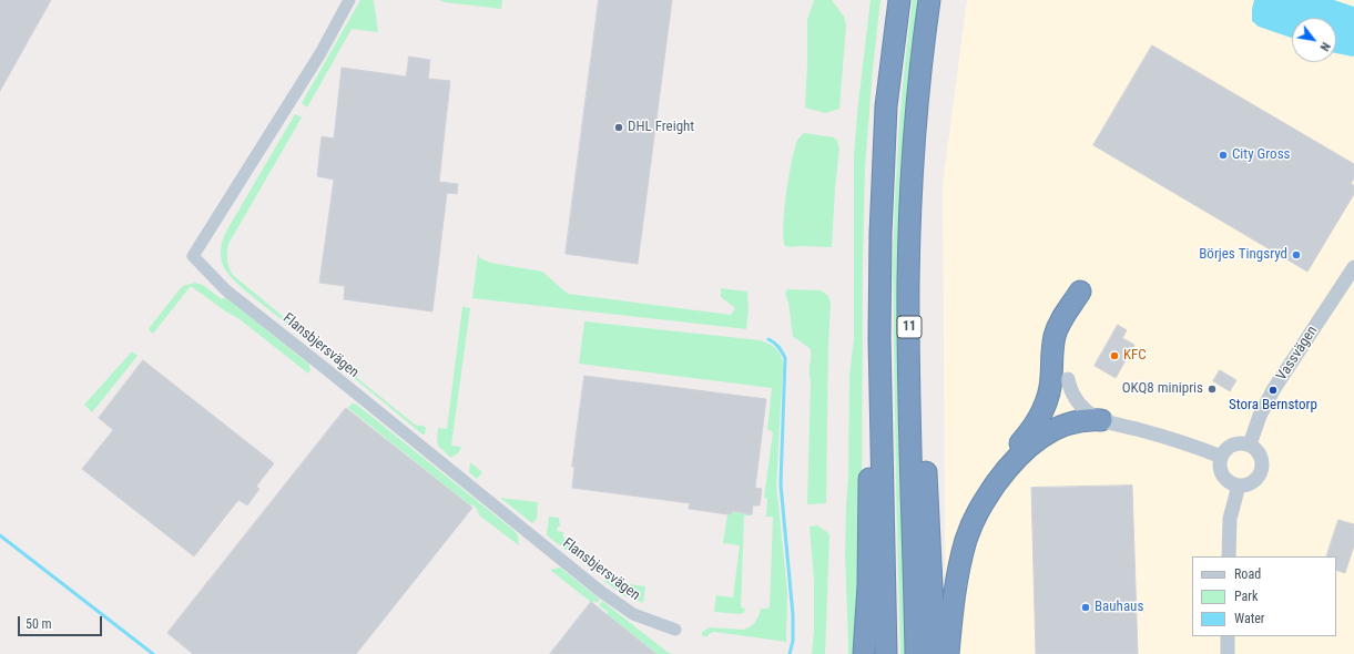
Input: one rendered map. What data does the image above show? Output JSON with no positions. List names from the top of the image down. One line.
{"streets":{"highway":["11"],"street":["Flansbjersvägen","Vassvägen"]},"places":["DHL Freight","City Gross","Börjes Tingsryd","KFC","OKQ8 minipris","Stora Bernstorp","Bauhaus"],"legend":["Road","Park","Water"],"scale_bar":"50 m","north":"bottom right"}
